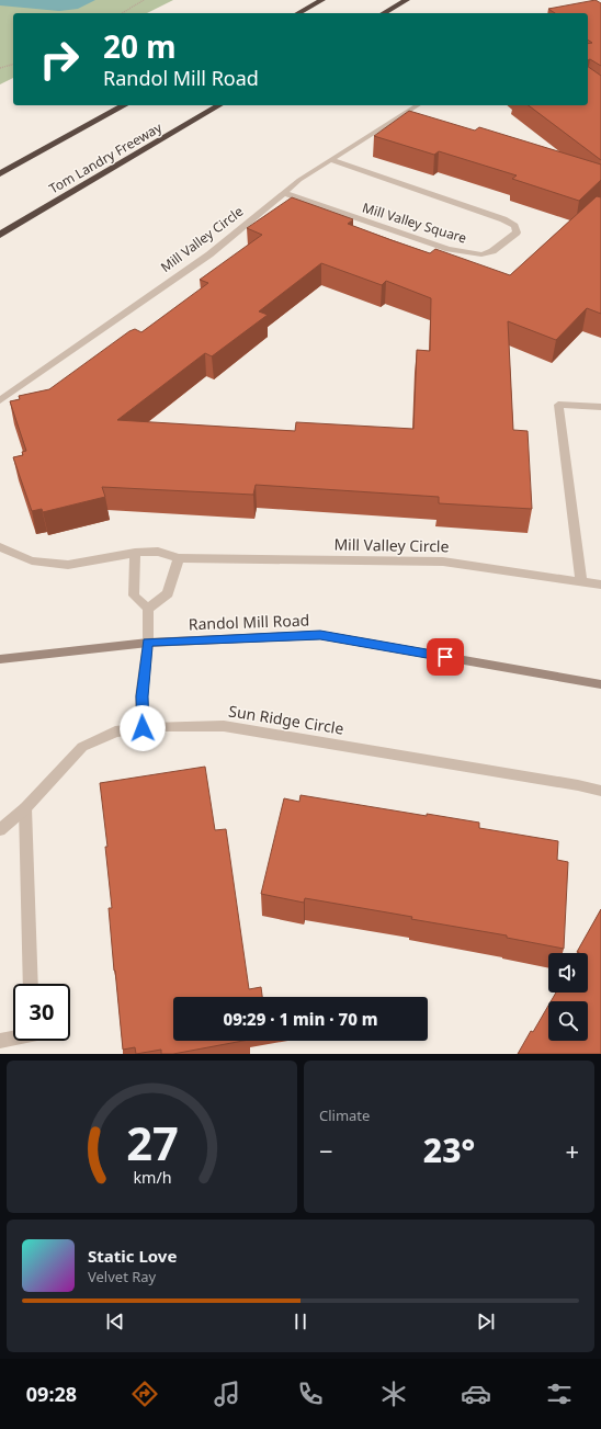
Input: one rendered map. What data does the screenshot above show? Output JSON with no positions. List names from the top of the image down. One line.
{"streets":{"highway":["Tom Landry Freeway"],"street":["Mill Valley Square","Mill Valley Circle","Randol Mill Road","Sun Ridge Circle"]},"crossings":[["Mill Valley Square","Mill Valley Circle"]],"page":{"turn":["20 m","Randol Mill Road"],"limit":"30","trip":"09:29 · 1 min · 70 m","tile":"Climate","heat":["−","23°","+"],"song":["Static Love","Velvet Ray"],"tabs":"09:28","gauge":["27","km/h"]}}
